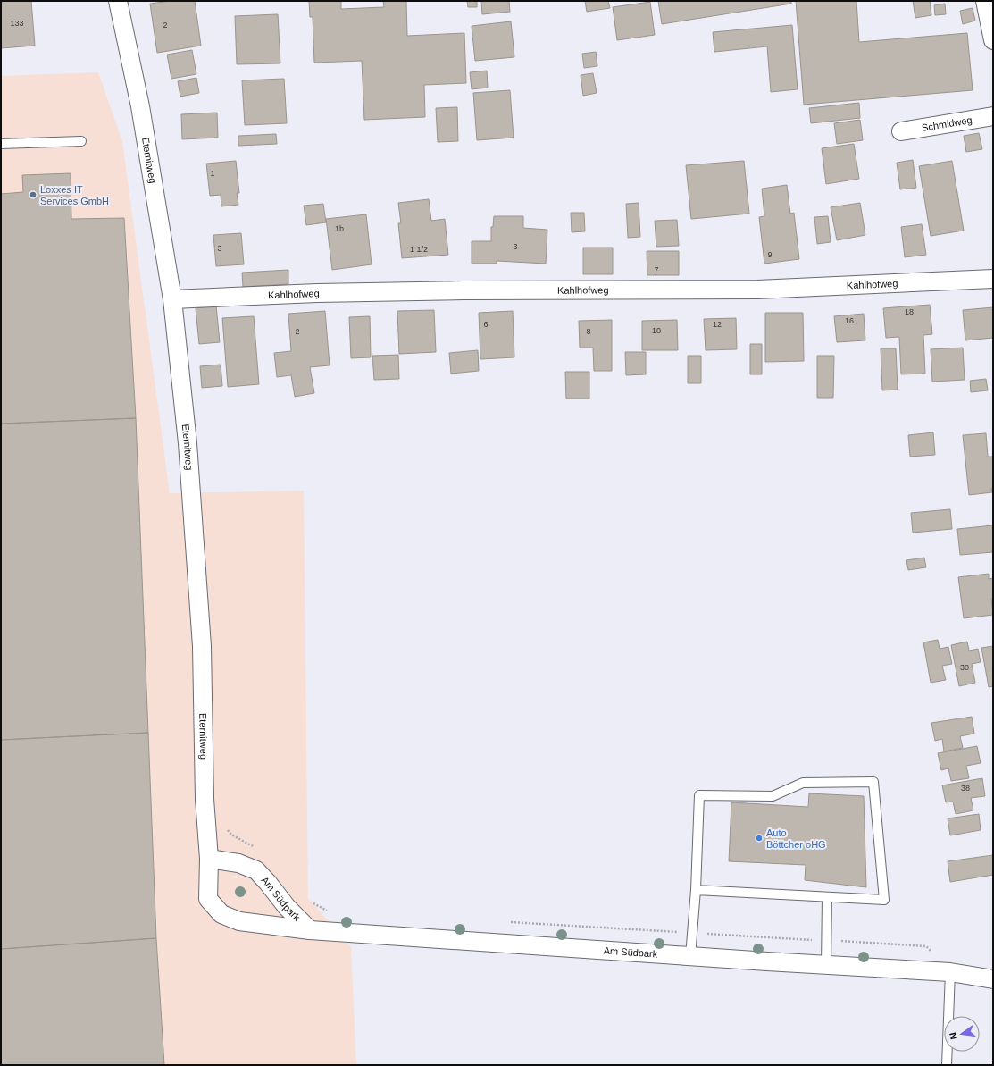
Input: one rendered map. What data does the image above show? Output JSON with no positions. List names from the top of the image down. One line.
{"streets":{"street":["Schmidweg","Eternitweg","Kahlhofweg","Am Südpark"]},"crossings":[["Eternitweg","Kahlhofweg"],["Eternitweg","Am Südpark"]],"places":["Loxxes IT Services GmbH","Auto Böttcher oHG"],"house_numbers":["133","2","1","1b","3","3","1 1/2","9","7","18","16","6","12","10","2","8","30","38"],"north":"left"}
